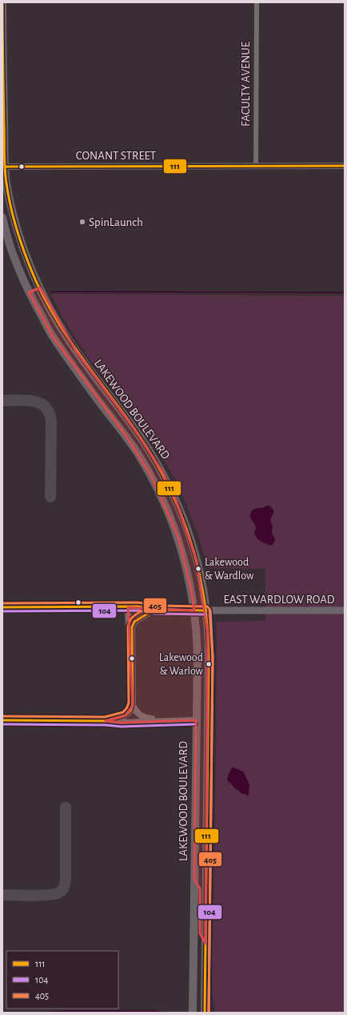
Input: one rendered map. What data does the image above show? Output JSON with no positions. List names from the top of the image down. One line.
{"streets":{"main road":["LAKEWOOD BOULEVARD","EAST WARDLOW ROAD"],"street":["FACULTY AVENUE","CONANT STREET"]},"crossings":[["FACULTY AVENUE","CONANT STREET"],["CONANT STREET","LAKEWOOD BOULEVARD"],["LAKEWOOD BOULEVARD","EAST WARDLOW ROAD"]],"places":["SpinLaunch","Lakewood & Wardlow","Lakewood & Warlow"],"lines":["transit line 111","transit line 405","transit line 104"],"legend":["111","104","405"]}
